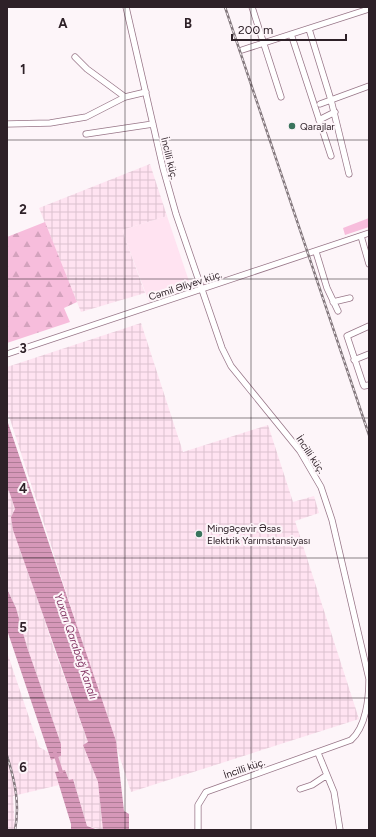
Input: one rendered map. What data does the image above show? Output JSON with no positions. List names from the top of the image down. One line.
{"streets":{"street":["İncilli küç.","Cəmil Əliyev küç."]},"crossings":[["İncilli küç.","Cəmil Əliyev küç."]],"water":["Yuxarı Qarabağ Kanalı"],"places":["Qarajlar","Mingəçevir Əsas Elektrik Yarımstansiyası"],"scale_bar":"200 m","grid":{"columns":["A","B"],"rows":["1","2","3","4","5","6"]}}
